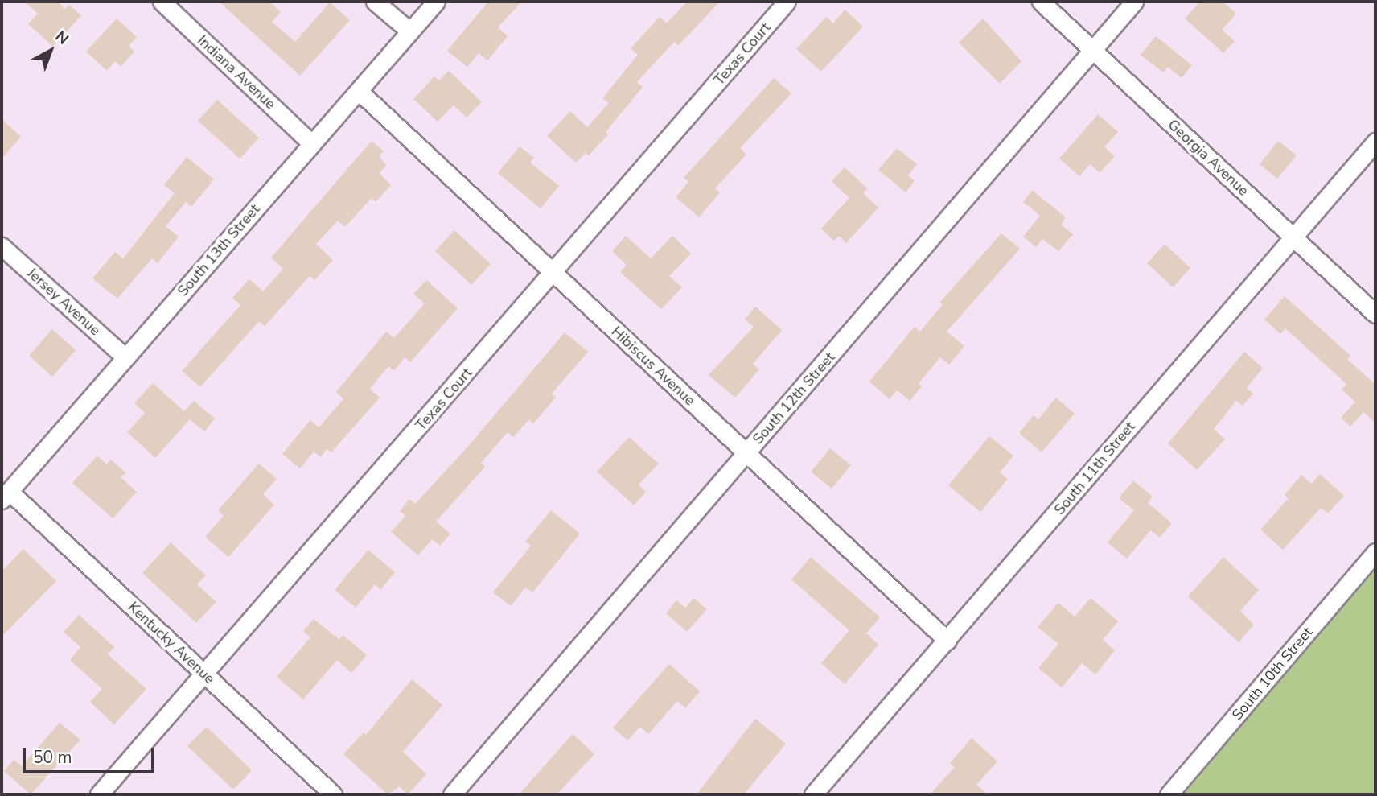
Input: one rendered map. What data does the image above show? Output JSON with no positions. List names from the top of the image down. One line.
{"streets":{"street":["Texas Court","Indiana Avenue","Georgia Avenue","South 13th Street","Jersey Avenue","Hibiscus Avenue","South 12th Street","South 11th Street","Kentucky Avenue","South 10th Street"]},"crossings":[["Texas Court","Hibiscus Avenue"],["Texas Court","Kentucky Avenue"],["Indiana Avenue","South 13th Street"],["Georgia Avenue","South 12th Street"],["Georgia Avenue","South 11th Street"],["South 13th Street","Jersey Avenue"],["South 13th Street","Hibiscus Avenue"],["South 13th Street","Kentucky Avenue"],["Hibiscus Avenue","South 12th Street"],["Hibiscus Avenue","South 11th Street"]],"scale_bar":"50 m","north":"top right"}
